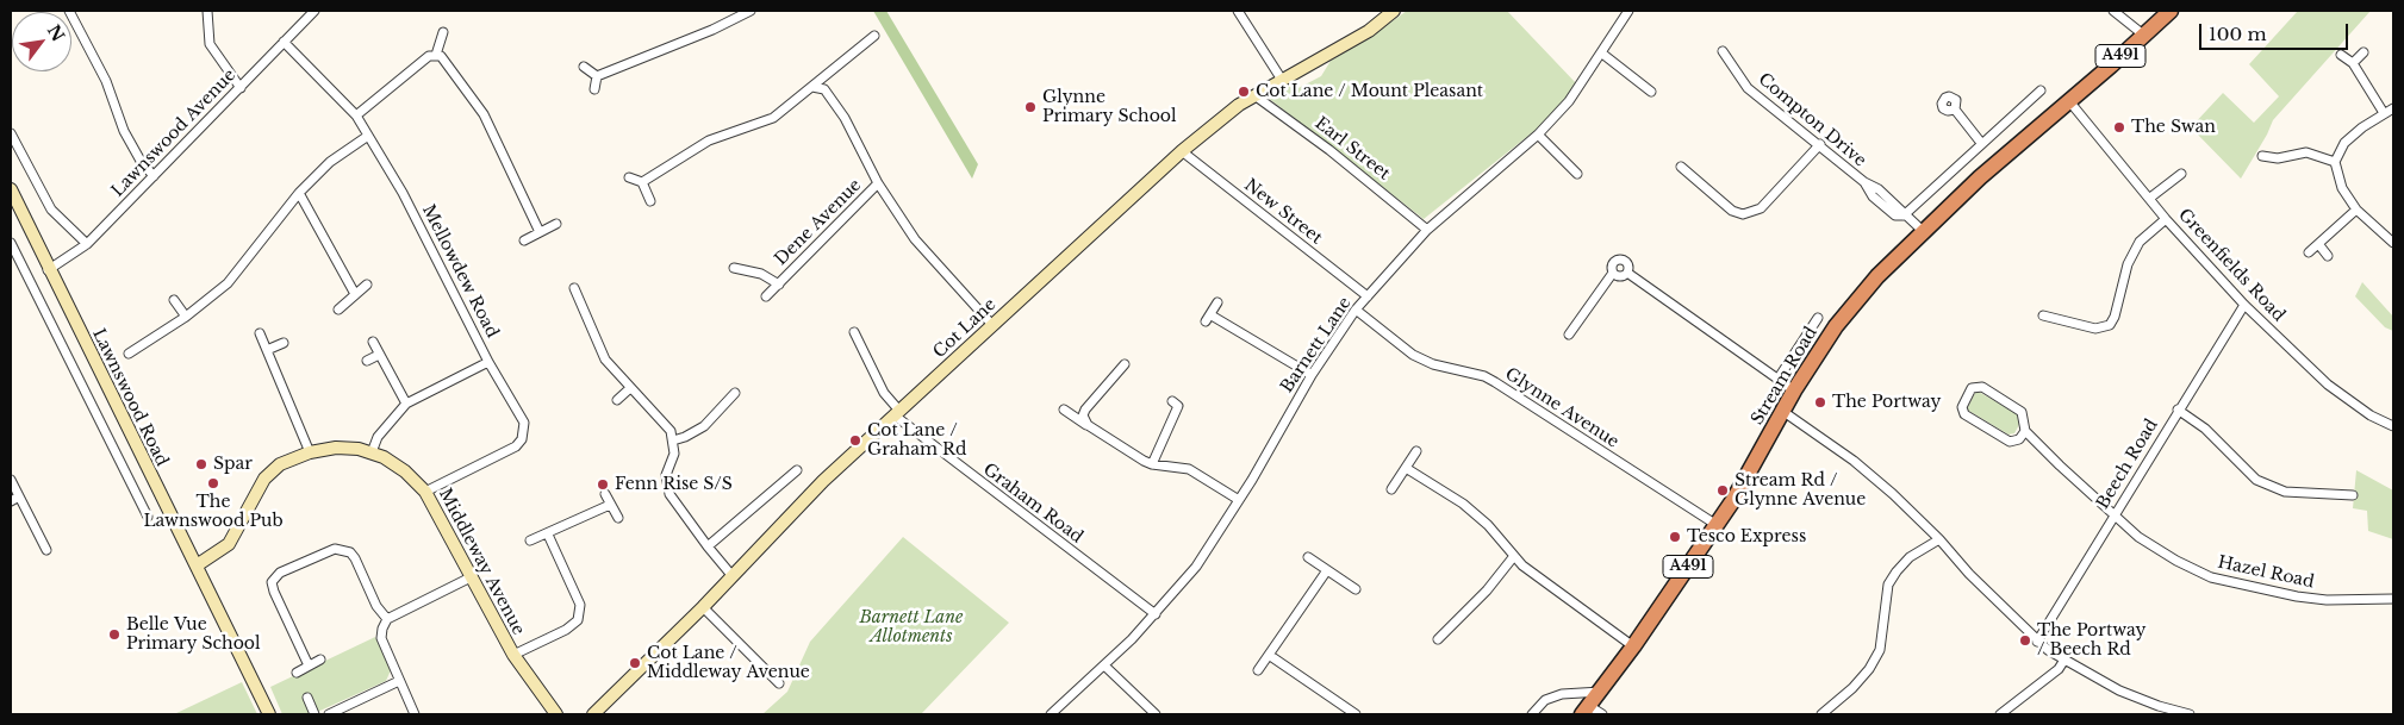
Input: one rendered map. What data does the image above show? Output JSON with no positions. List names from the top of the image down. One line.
{"streets":{"highway":["A491","Stream Road"],"street":["Compton Drive","Lawnswood Avenue","Earl Street","New Street","Dene Avenue","Greenfields Road","Mellowdew Road","Cot Lane","Barnett Lane","Lawnswood Road","Glynne Avenue","Beech Road","Graham Road","Middleway Avenue","Hazel Road"]},"crossings":[["A491","Greenfields Road"],["A491","Stream Road"],["Compton Drive","Stream Road"],["Lawnswood Avenue","Mellowdew Road"],["Lawnswood Avenue","Lawnswood Road"],["Earl Street","Cot Lane"],["Earl Street","Barnett Lane"],["New Street","Cot Lane"],["New Street","Barnett Lane"],["Dene Avenue","Cot Lane"],["Greenfields Road","Stream Road"],["Greenfields Road","Beech Road"],["Mellowdew Road","Middleway Avenue"],["Cot Lane","Graham Road"],["Barnett Lane","Glynne Avenue"],["Barnett Lane","Graham Road"],["Stream Road","Glynne Avenue"],["Lawnswood Road","Middleway Avenue"],["Beech Road","Hazel Road"]],"parks":["Barnett Lane Allotments"],"places":["Cot Lane / Mount Pleasant","Glynne Primary School","The Swan","The Portway","Cot Lane / Graham Rd","Spar","The Lawnswood Pub","Fenn Rise S/S","Stream Rd / Glynne Avenue","Tesco Express","Belle Vue Primary School","The Portway / Beech Rd","Cot Lane / Middleway Avenue"],"scale_bar":"100 m","north":"top right"}
